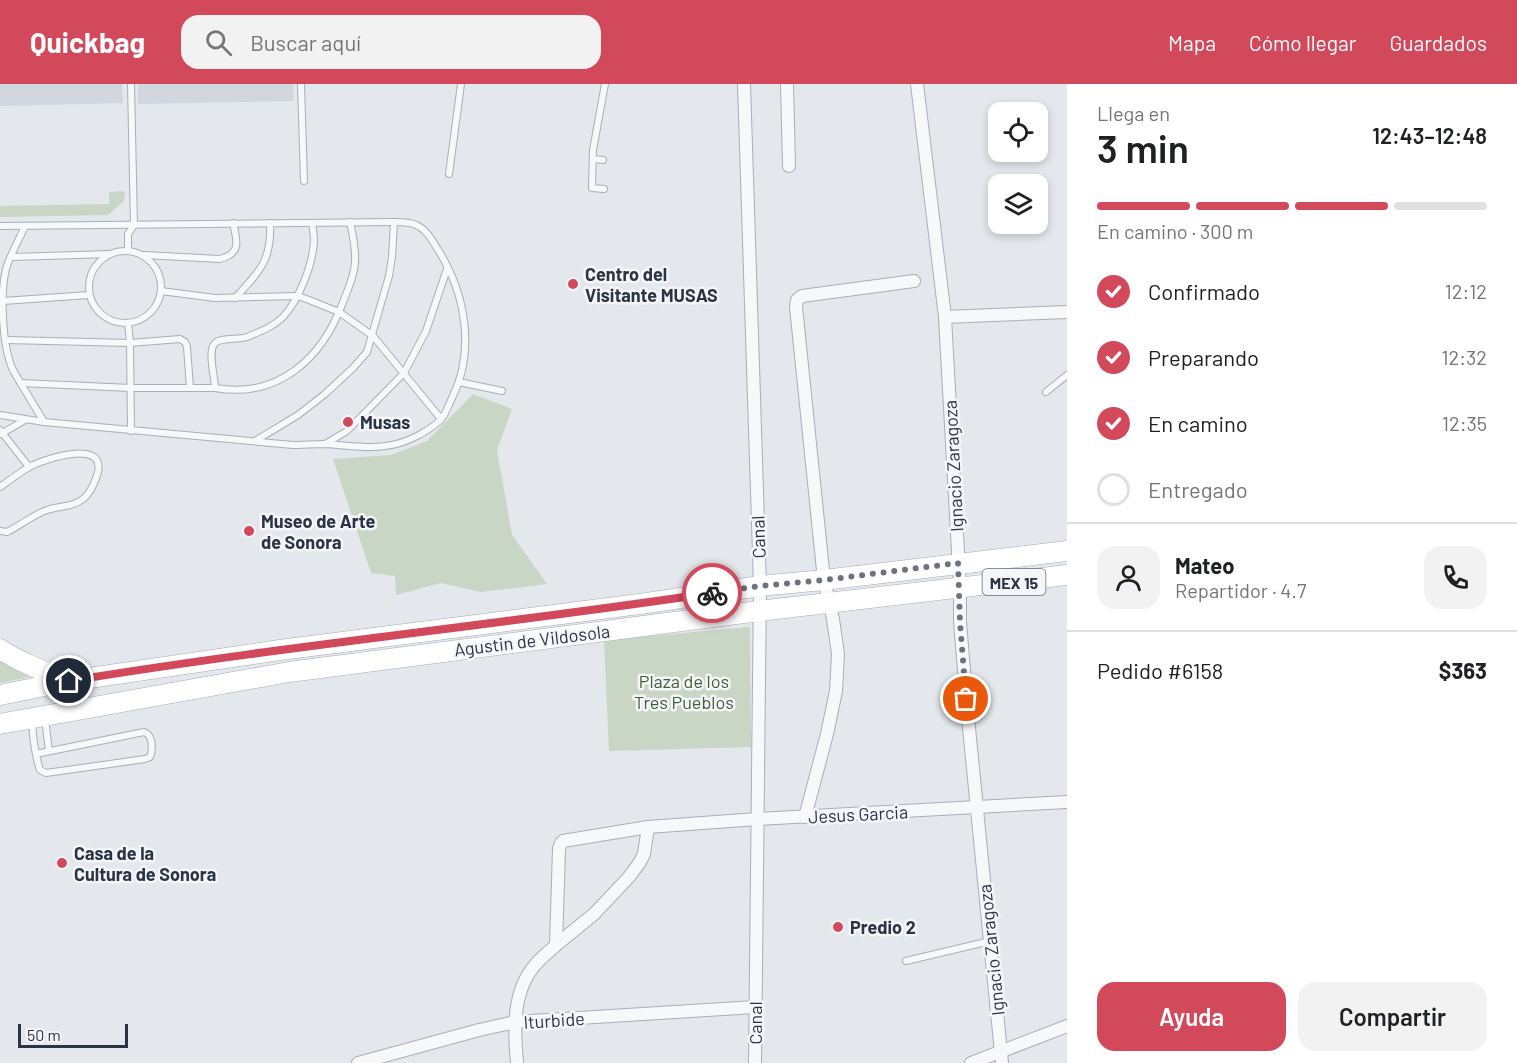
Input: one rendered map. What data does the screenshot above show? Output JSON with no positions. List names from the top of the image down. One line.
{"streets":{"main road":["MEX 15","Agustin de Vildosola"],"street":["Ignacio Zaragoza","Canal","Jesus Garcia","Iturbide"]},"crossings":[["Ignacio Zaragoza","Agustin de Vildosola"],["Ignacio Zaragoza","Jesus Garcia"],["Canal","Agustin de Vildosola"],["Canal","Jesus Garcia"],["Canal","Iturbide"]],"parks":["Plaza de los Tres Pueblos"],"places":["Centro del Visitante MUSAS","Musas","Museo de Arte de Sonora","Casa de la Cultura de Sonora","Predio 2"],"scale_bar":"50 m","page":{"header":"Quickbag","search":"Buscar aquí","nav":["Mapa","Cómo llegar","Guardados"],"heading":["3 min","Llega en","12:43–12:48"],"panel":["Mateo","Repartidor · 4.7","Pedido #6158","$363"],"bar":"En camino · 300 m","list":[["Confirmado","12:12"],["Preparando","12:32"],["En camino","12:35"],"Entregado"],"buttons":["Ayuda","Compartir"],"scale":"50 m"}}
